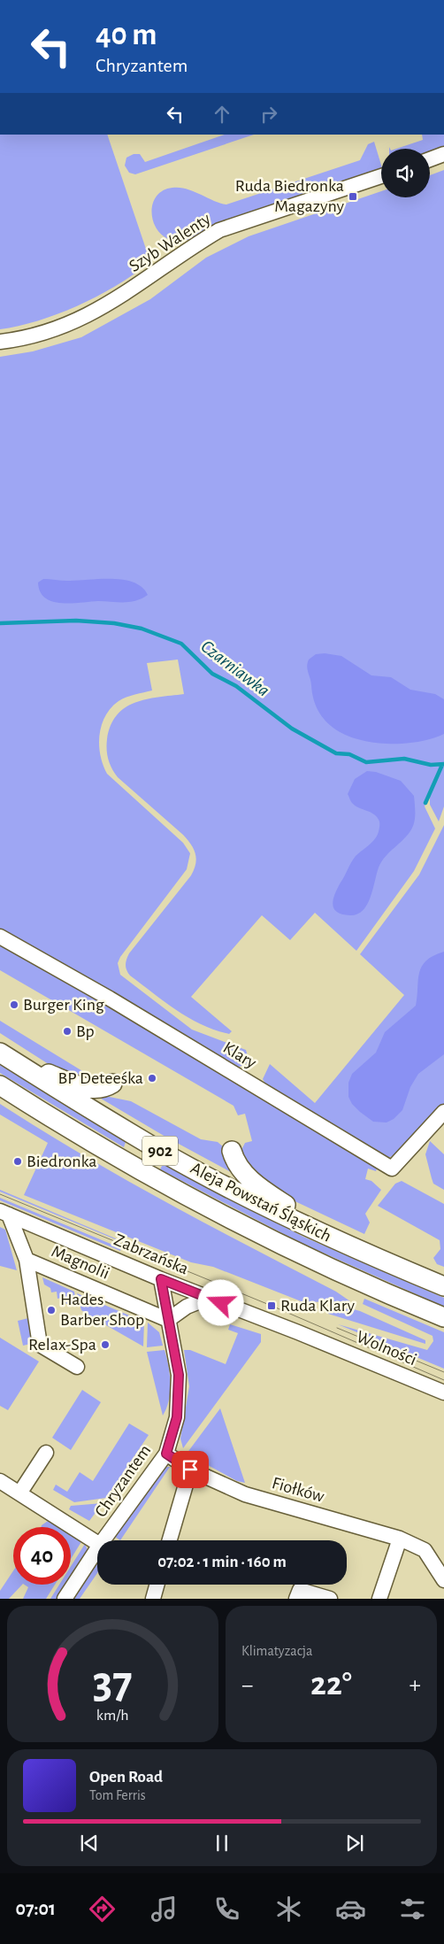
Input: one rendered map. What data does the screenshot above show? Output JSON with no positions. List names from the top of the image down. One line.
{"streets":{"main road":["902","Aleja Powstań Śląskich"],"street":["Szyb Walenty","Klary","Zabrzańska","Magnolii","Wolności","Chryzantem","Fiołków"]},"crossings":[["Zabrzańska","Magnolii"],["Zabrzańska","Wolności"],["Zabrzańska","Chryzantem"],["Magnolii","Chryzantem"],["Chryzantem","Fiołków"]],"water":["Czarniawka"],"places":{"transit":["Ruda Biedronka Magazyny","Ruda Klary"],"other":["Burger King","Bp","BP Deteeśka","Biedronka","Hades Barber Shop","Relax-Spa"]},"page":{"turn":["40 m","Chryzantem"],"limit":"40","trip":"07:02 · 1 min · 160 m","tile":"Klimatyzacja","heat":["−","22°","+"],"song":["Open Road","Tom Ferris"],"tabs":"07:01","gauge":["37","km/h"]}}
